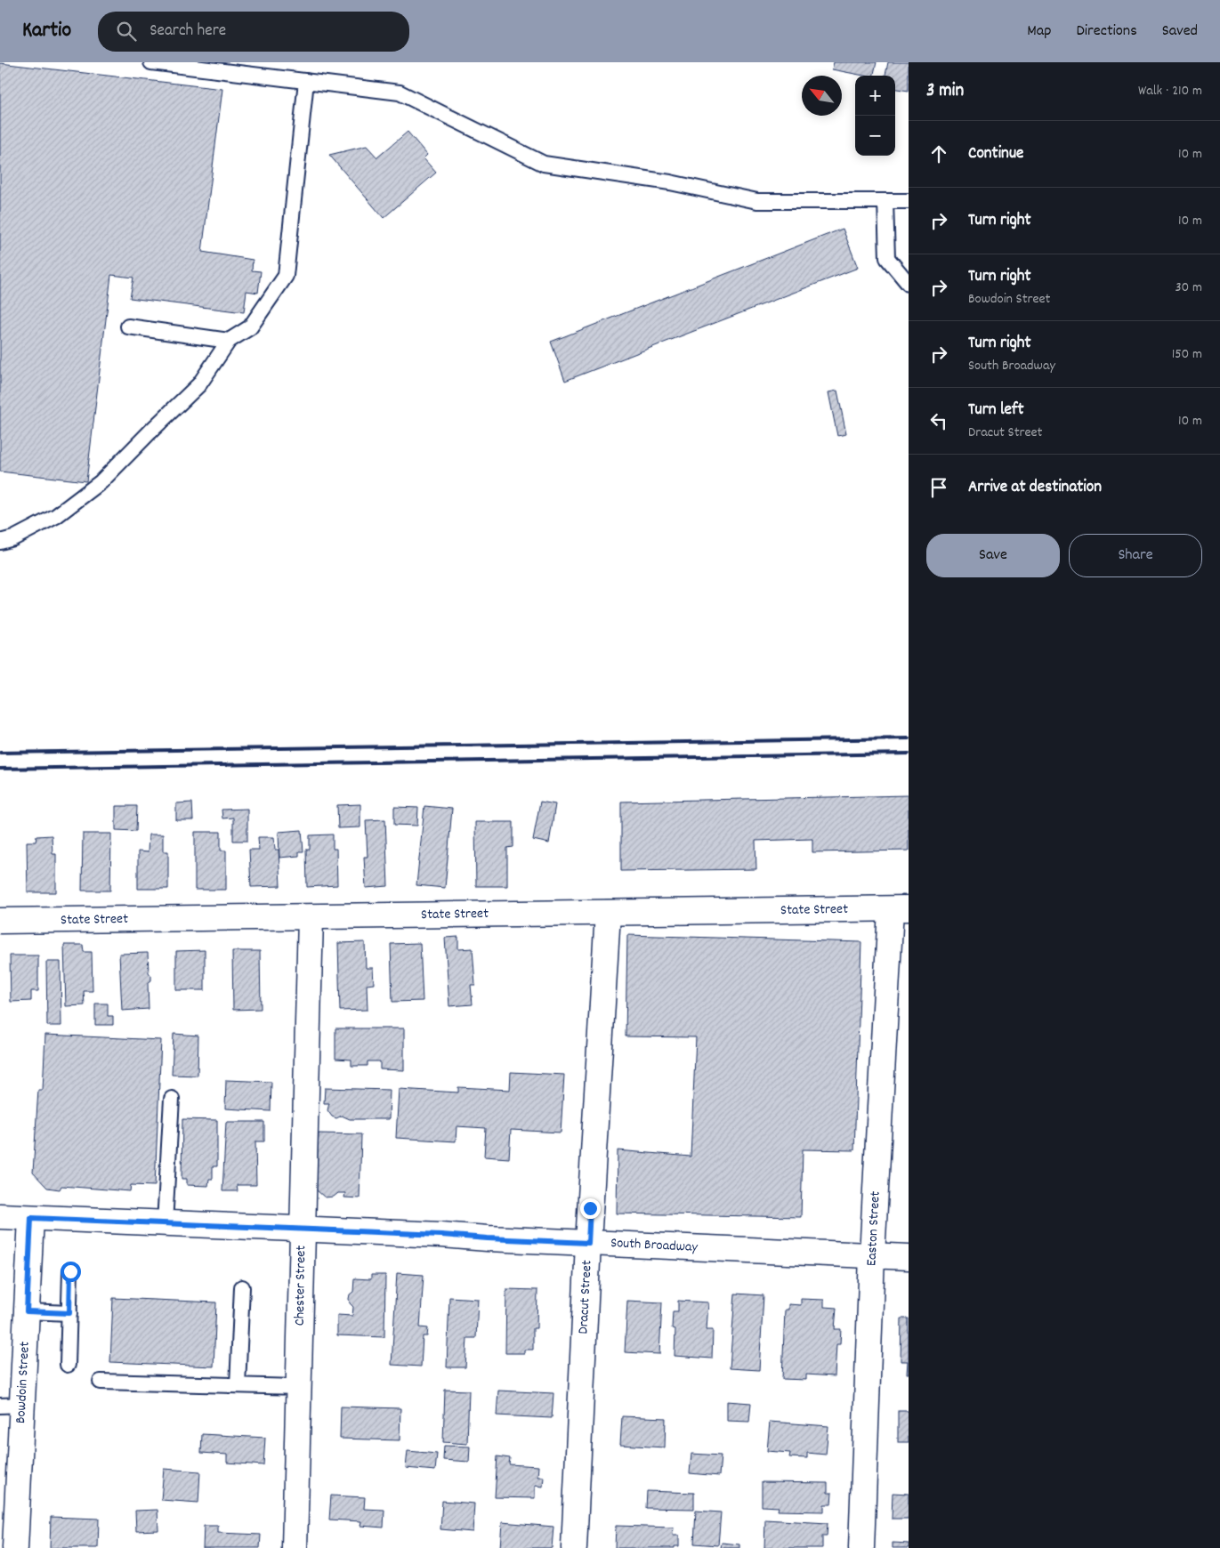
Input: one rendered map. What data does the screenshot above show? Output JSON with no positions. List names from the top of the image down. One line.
{"streets":{"street":["State Street","Easton Street","South Broadway","Chester Street","Dracut Street","Bowdoin Street"]},"crossings":[["State Street","Easton Street"],["State Street","Chester Street"],["State Street","Dracut Street"],["Easton Street","South Broadway"],["South Broadway","Chester Street"],["South Broadway","Dracut Street"],["South Broadway","Bowdoin Street"]],"north":"top left","page":{"header":"Kartio","search":"Search here","nav":["Map","Directions","Saved"],"heading":["3 min","Walk · 210 m"],"map_buttons":["+","−"],"list":[["Continue","10 m"],["Turn right","10 m"],["Turn right","Bowdoin Street","30 m"],["Turn right","South Broadway","150 m"],["Turn left","Dracut Street","10 m"],"Arrive at destination"],"buttons":["Save","Share"]}}
